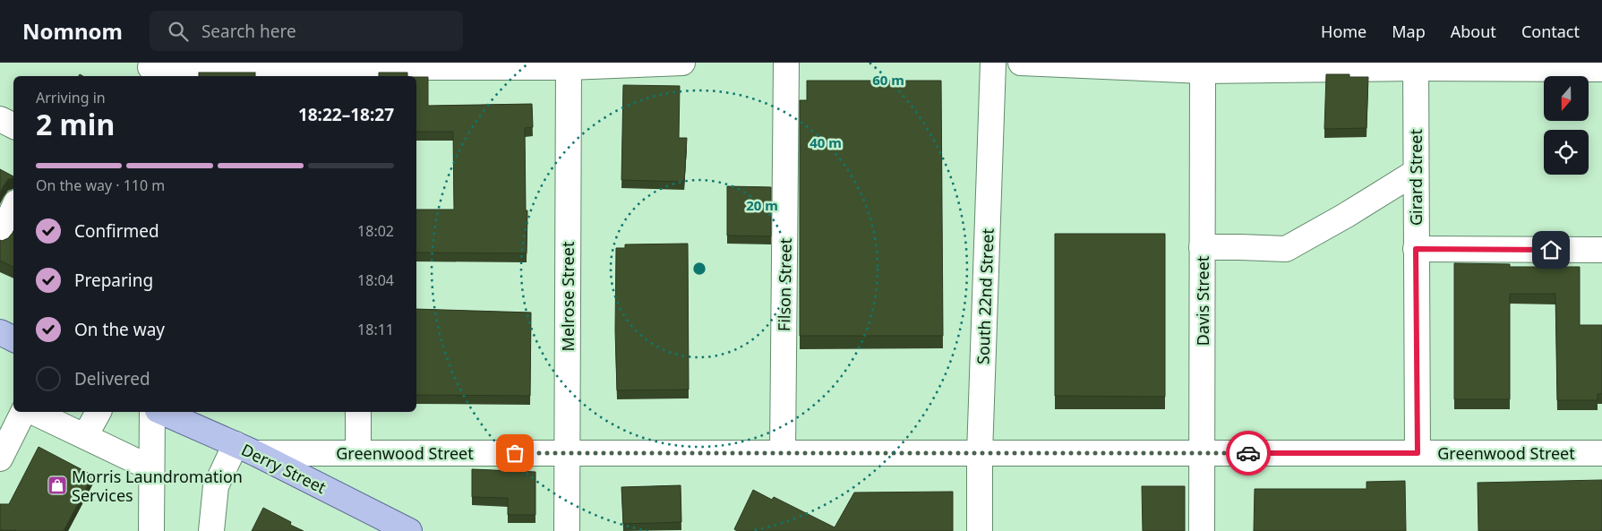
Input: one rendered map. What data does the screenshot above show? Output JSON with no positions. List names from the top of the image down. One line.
{"streets":{"main road":["Derry Street"],"street":["Girard Street","Filson Street","Melrose Street","South 22nd Street","Davis Street","Greenwood Street"]},"crossings":[["Girard Street","Greenwood Street"],["Filson Street","Greenwood Street"],["Melrose Street","Greenwood Street"],["South 22nd Street","Greenwood Street"],["Davis Street","Greenwood Street"],["Greenwood Street","Derry Street"]],"places":{"shop":["Morris Laundromation Services"]},"north":"bottom","page":{"header":"Nomnom","search":"Search here","nav":["Home","Map","About","Contact"],"heading":["2 min","Arriving in","18:22–18:27"],"bar":"On the way · 110 m","list":[["Confirmed","18:02"],["Preparing","18:04"],["On the way","18:11"],"Delivered"]},"rings":["60 m","40 m","20 m"]}
